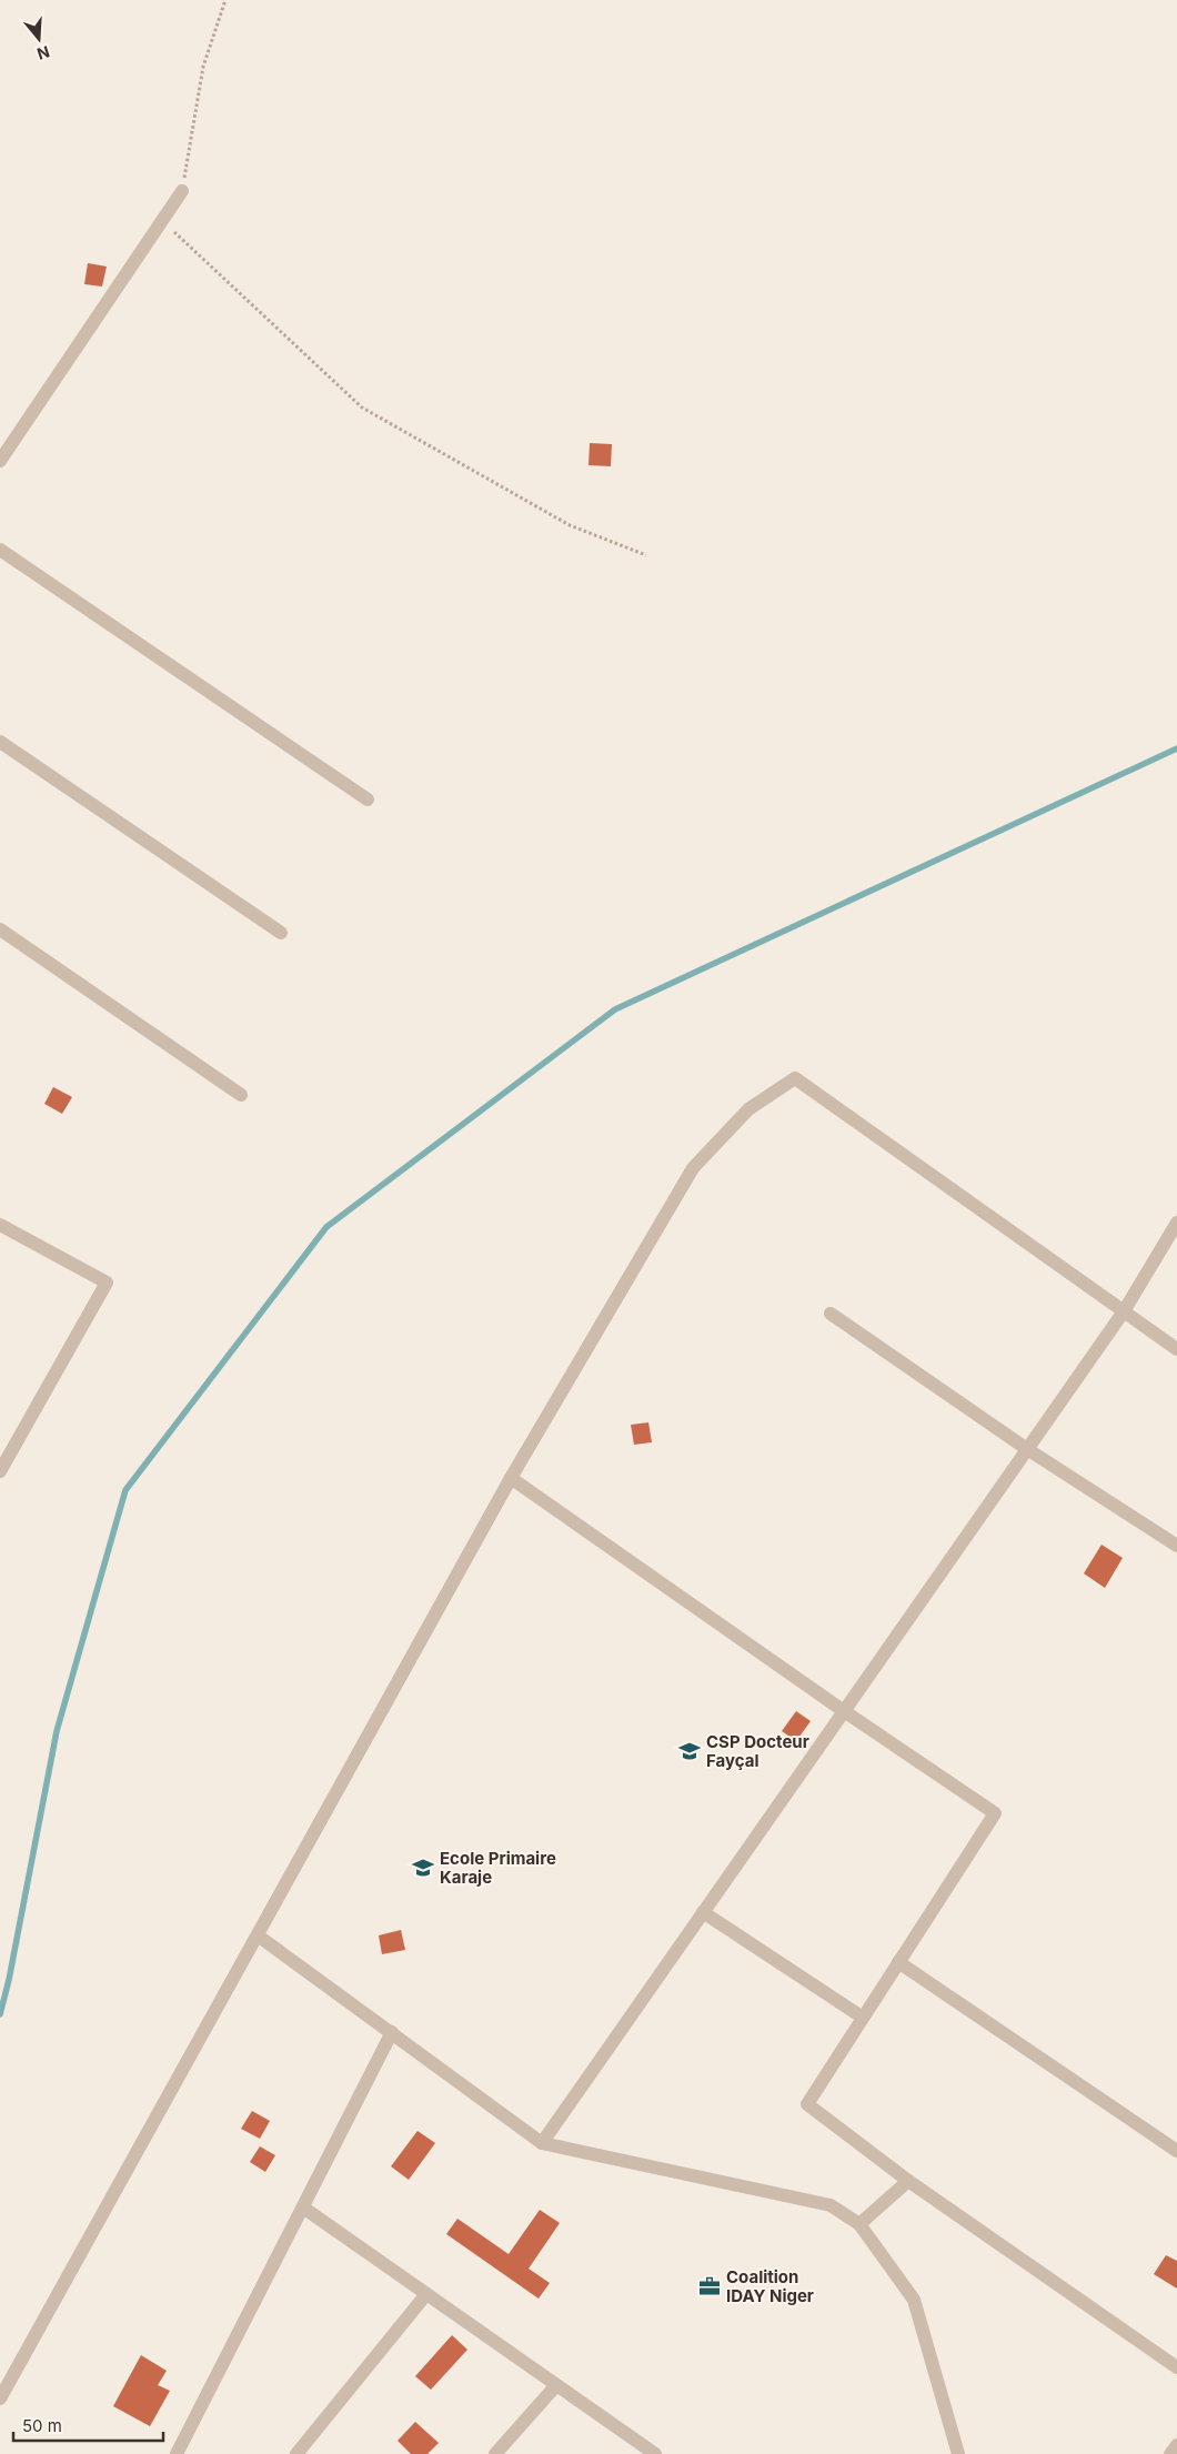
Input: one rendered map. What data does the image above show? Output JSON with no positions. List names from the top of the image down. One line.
{"places":{"school or university":["CSP Docteur Fayçal","Ecole Primaire Karaje"],"office":["Coalition IDAY Niger"]},"scale_bar":"50 m","north":"bottom"}
